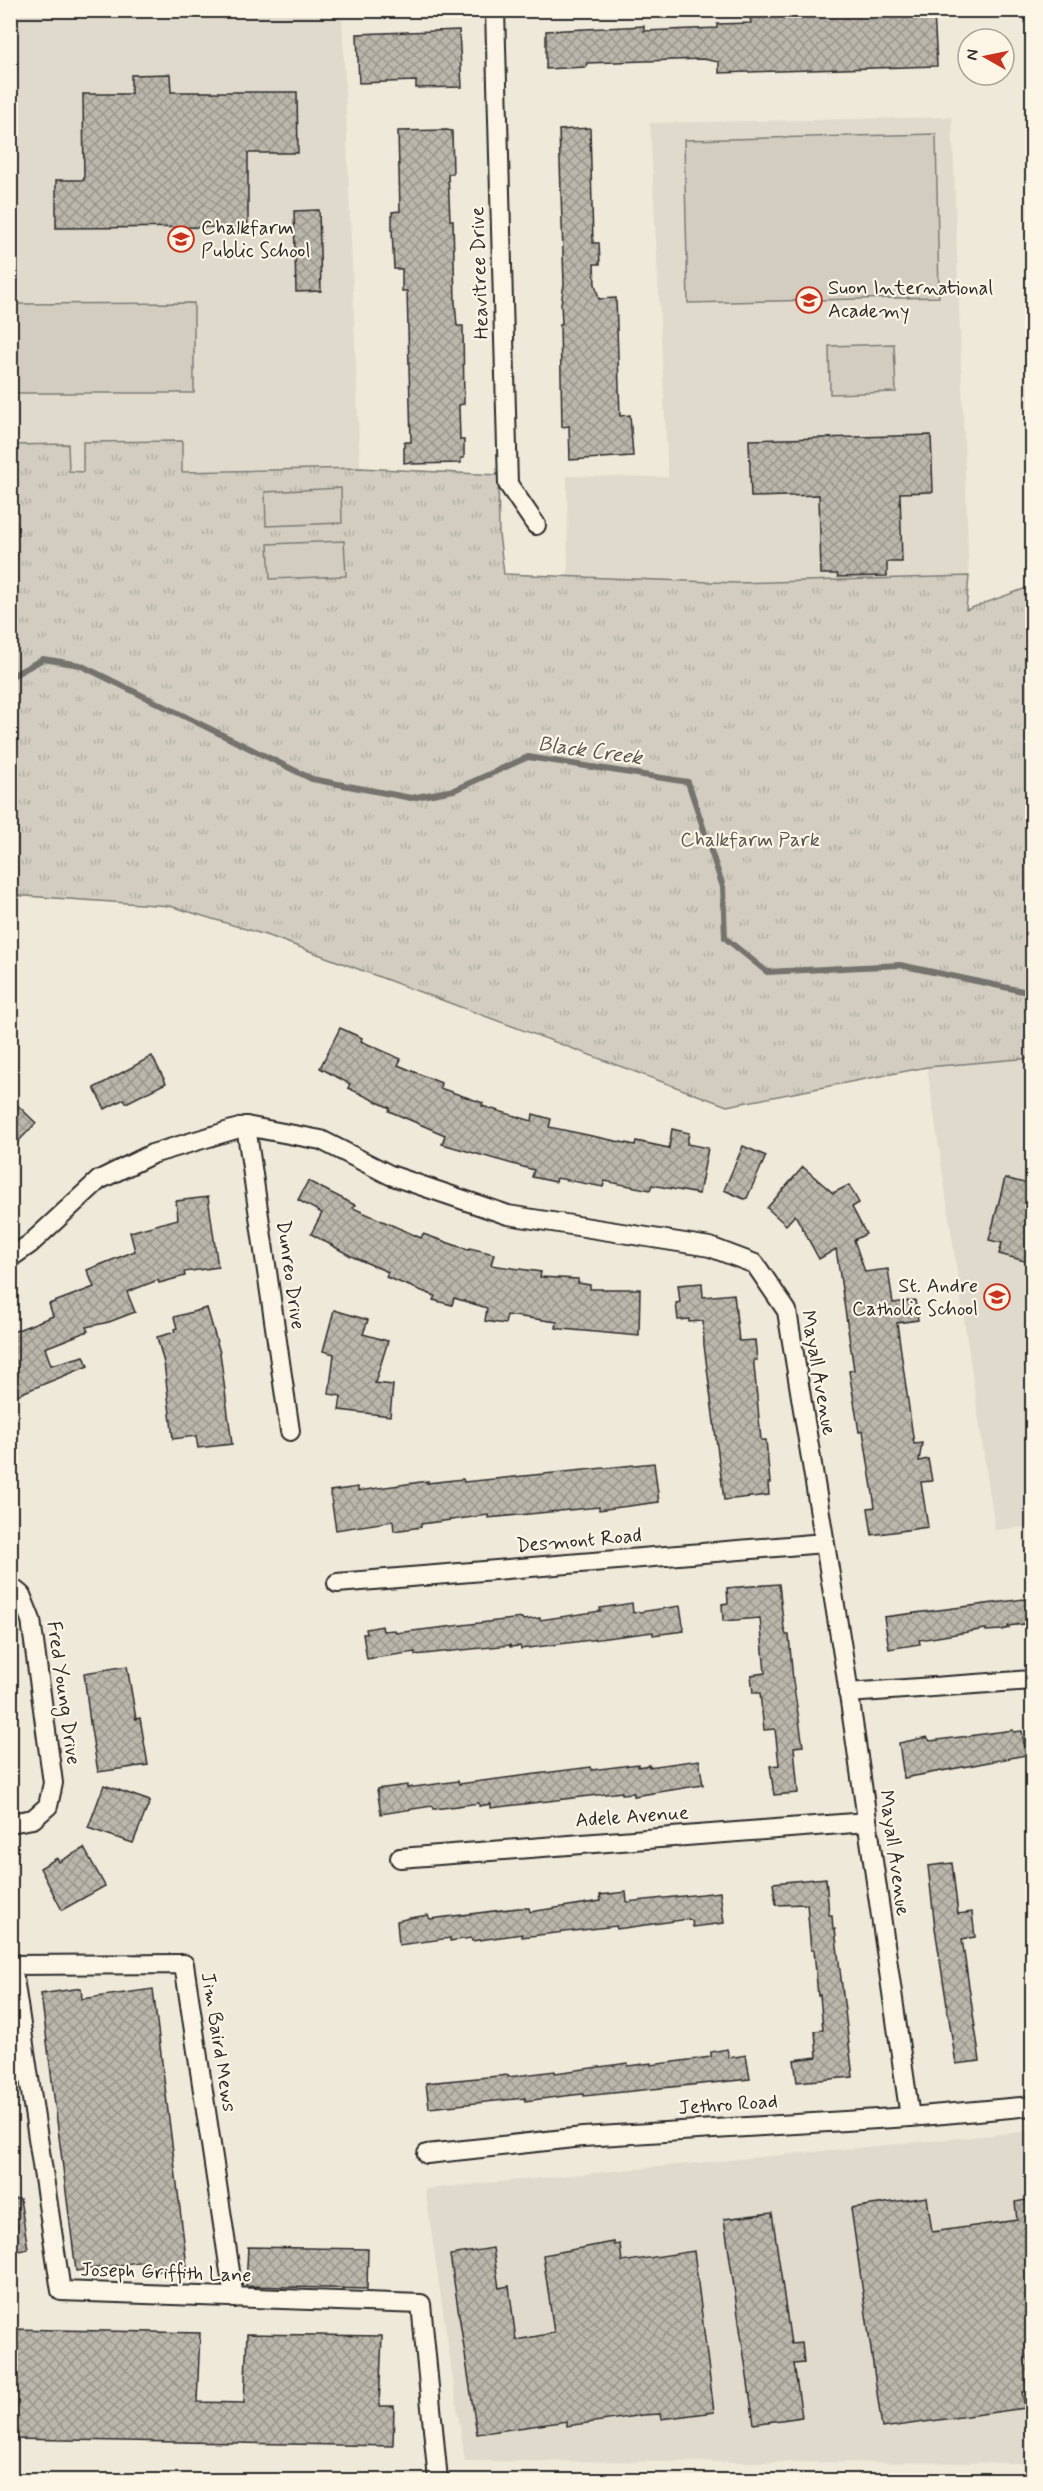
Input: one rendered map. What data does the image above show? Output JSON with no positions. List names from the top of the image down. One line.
{"streets":{"street":["Heavitree Drive","Dunreo Drive","Mayall Avenue","Desmont Road","Fred Young Drive","Adele Avenue","Jim Baird Mews","Jethro Road","Joseph Griffith Lane"]},"crossings":[["Dunreo Drive","Mayall Avenue"],["Mayall Avenue","Desmont Road"],["Mayall Avenue","Adele Avenue"],["Mayall Avenue","Jethro Road"],["Jim Baird Mews","Joseph Griffith Lane"]],"water":["Black Creek"],"parks":["Chalkfarm Park"],"places":{"school or university":["Chalkfarm Public School","Suon International Academy","St. Andre Catholic School"]},"north":"left"}
